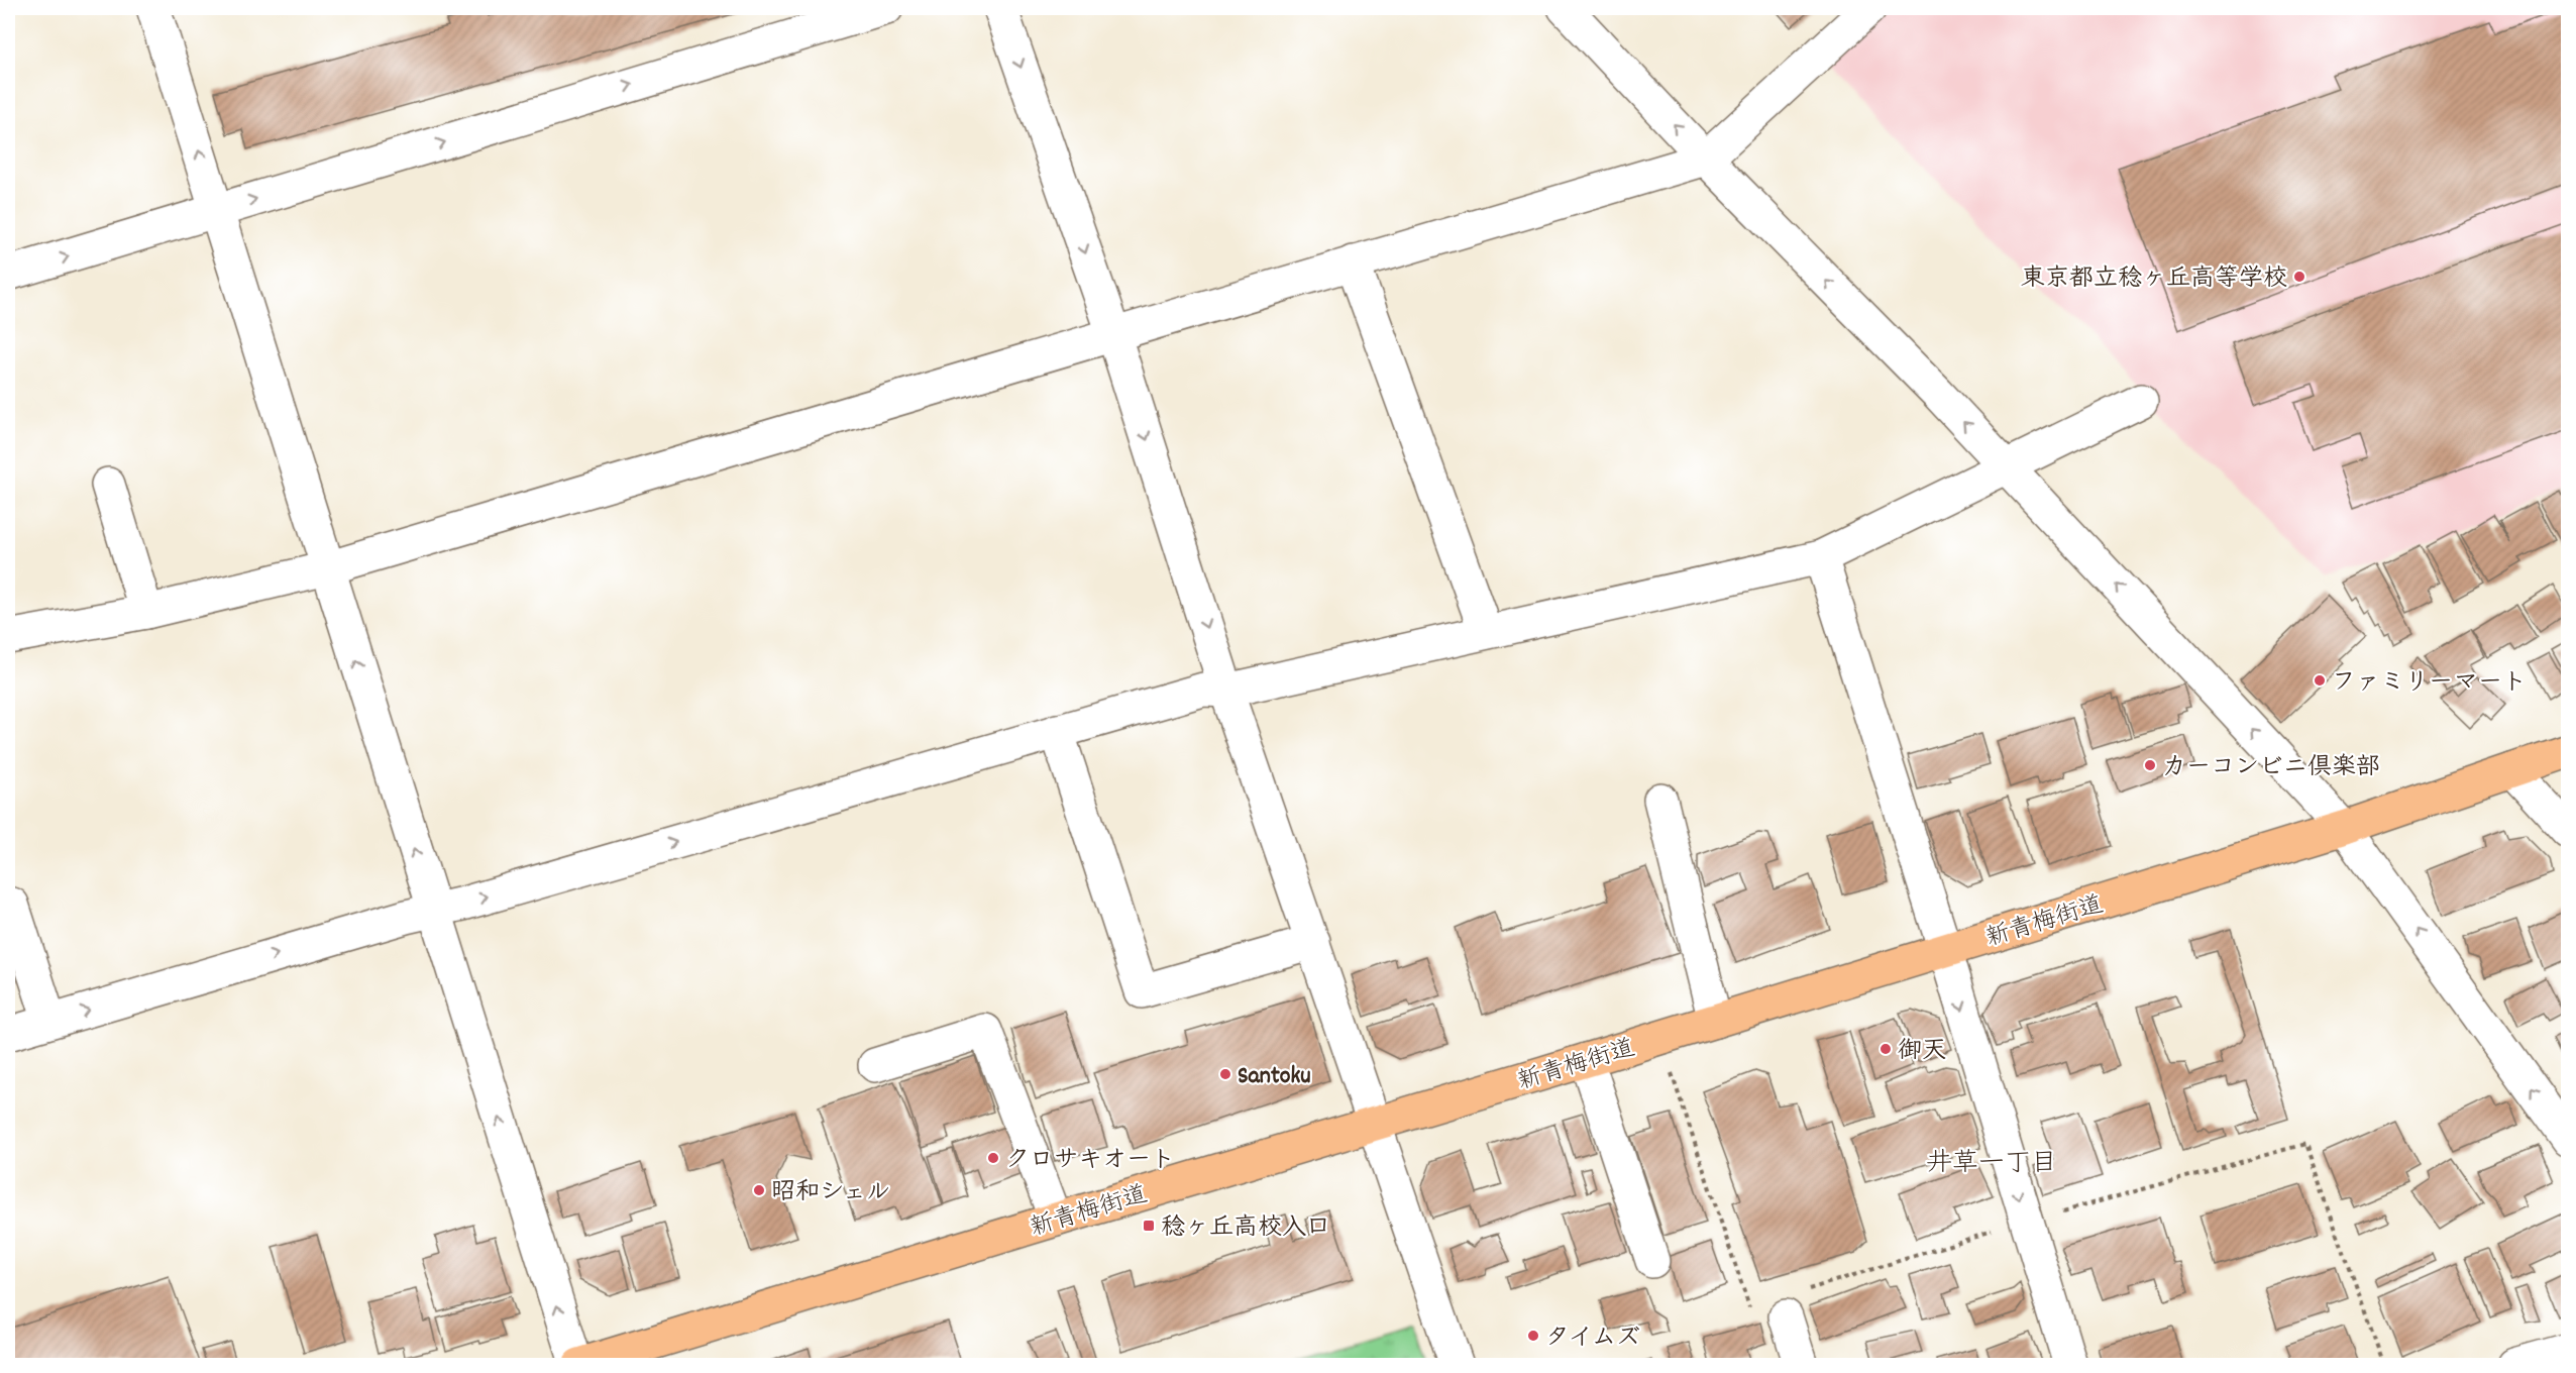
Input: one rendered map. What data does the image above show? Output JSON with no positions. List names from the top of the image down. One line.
{"streets":{"main road":["新青梅街道"]},"districts":["井草一丁目"],"places":{"other":["東京都立稔ヶ丘高等学校","ファミリーマート","カーコンビニ倶楽部","御天","Santoku","クロサキオート","昭和シェル","タイムズ"],"transit":["稔ヶ丘高校入口"]}}
